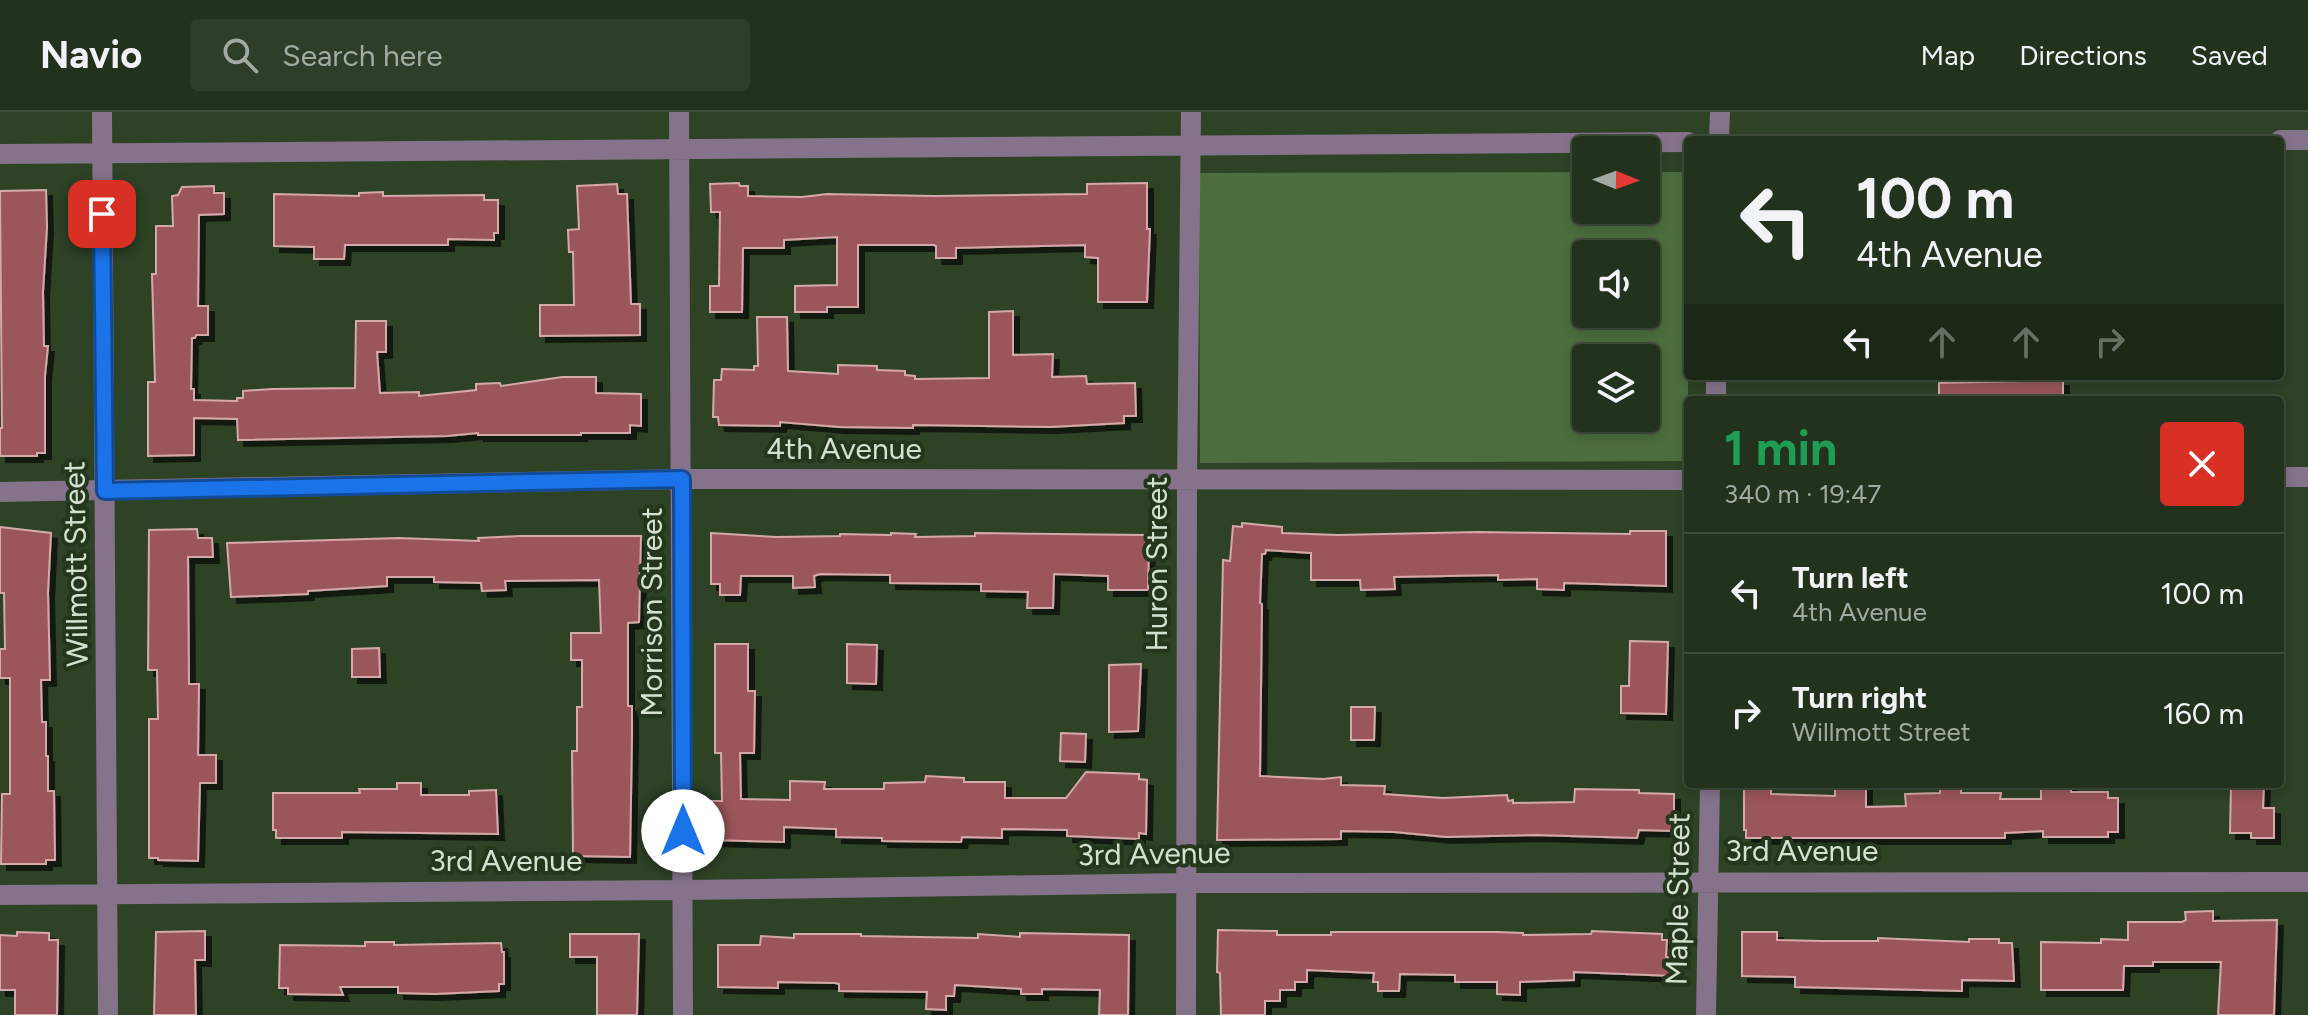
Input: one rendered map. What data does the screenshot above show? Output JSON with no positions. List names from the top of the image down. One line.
{"streets":{"street":["4th Avenue","Willmott Street","Huron Street","Morrison Street","3rd Avenue","Maple Street"]},"crossings":[["4th Avenue","Willmott Street"],["4th Avenue","Huron Street"],["4th Avenue","Morrison Street"],["Willmott Street","3rd Avenue"],["Huron Street","3rd Avenue"],["Morrison Street","3rd Avenue"],["3rd Avenue","Maple Street"]],"north":"right","page":{"header":"Navio","search":"Search here","nav":["Map","Directions","Saved"],"turn":["100 m","4th Avenue"],"heading":["1 min","340 m · 19:47"],"list":[{"name":"Turn left","note":"4th Avenue","value":"100 m"},{"name":"Turn right","note":"Willmott Street","value":"160 m"}]}}
